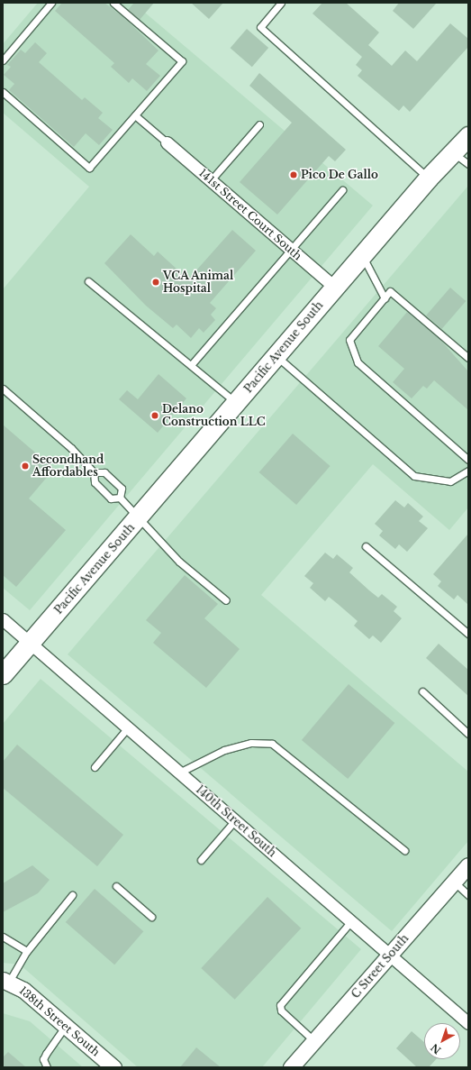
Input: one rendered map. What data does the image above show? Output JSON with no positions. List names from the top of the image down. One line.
{"streets":{"main road":["Pacific Avenue South"],"street":["141st Street Court South","140th Street South","C Street South","138th Street South"]},"crossings":[["141st Street Court South","Pacific Avenue South"],["Pacific Avenue South","140th Street South"],["140th Street South","C Street South"]],"places":["Pico De Gallo","VCA Animal Hospital","Delano Construction LLC","Secondhand Affordables"],"north":"bottom left"}
